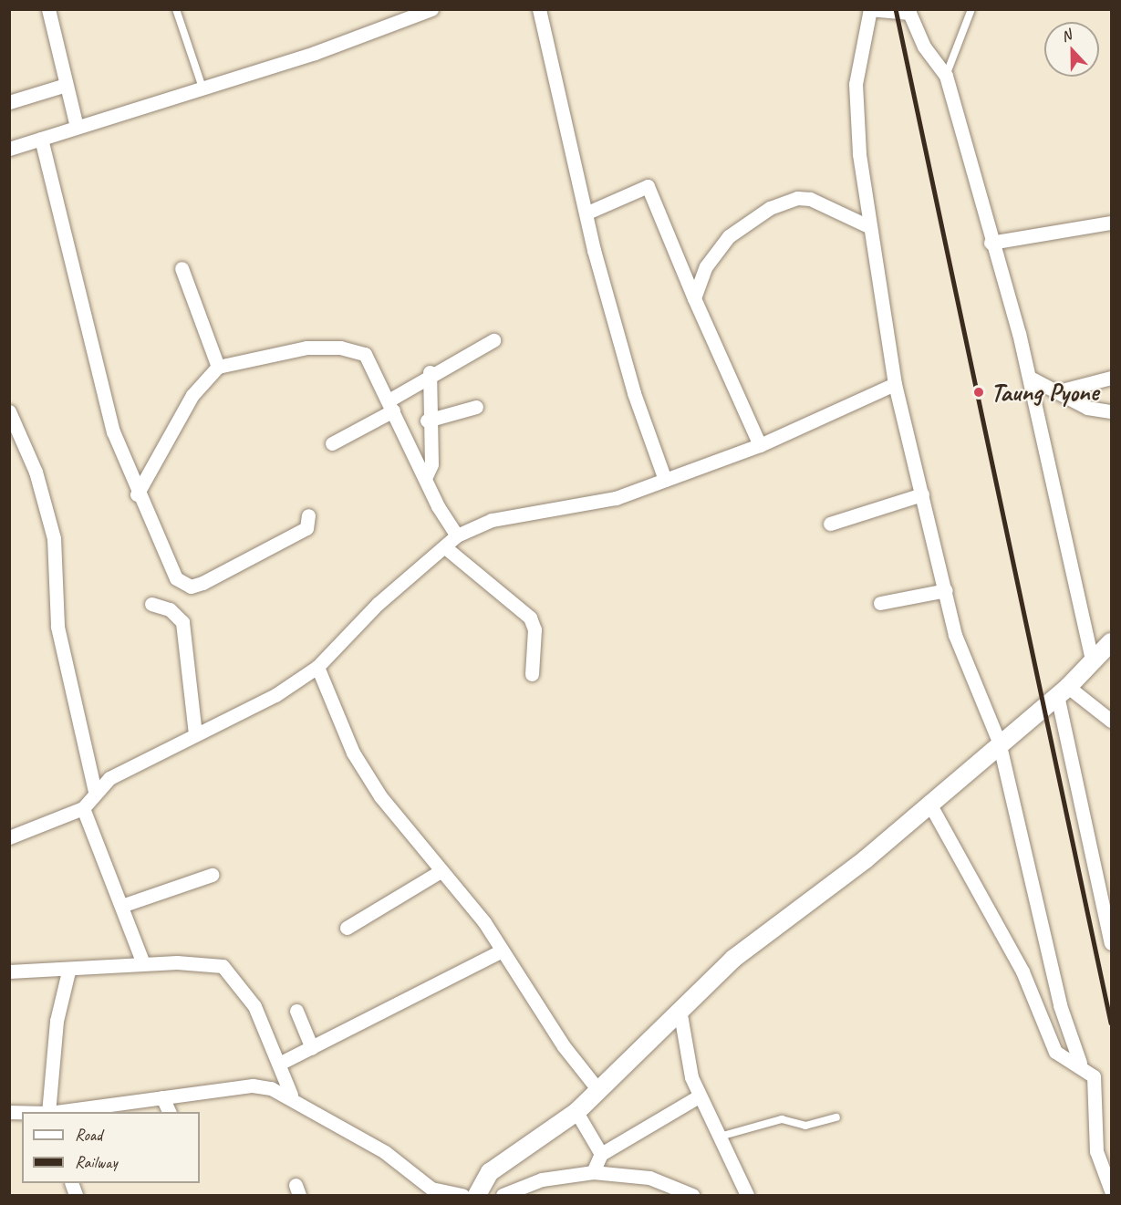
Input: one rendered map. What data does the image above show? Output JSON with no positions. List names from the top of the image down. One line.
{"places":["Taung Pyone"],"legend":["Road","Railway"],"north":"top"}
